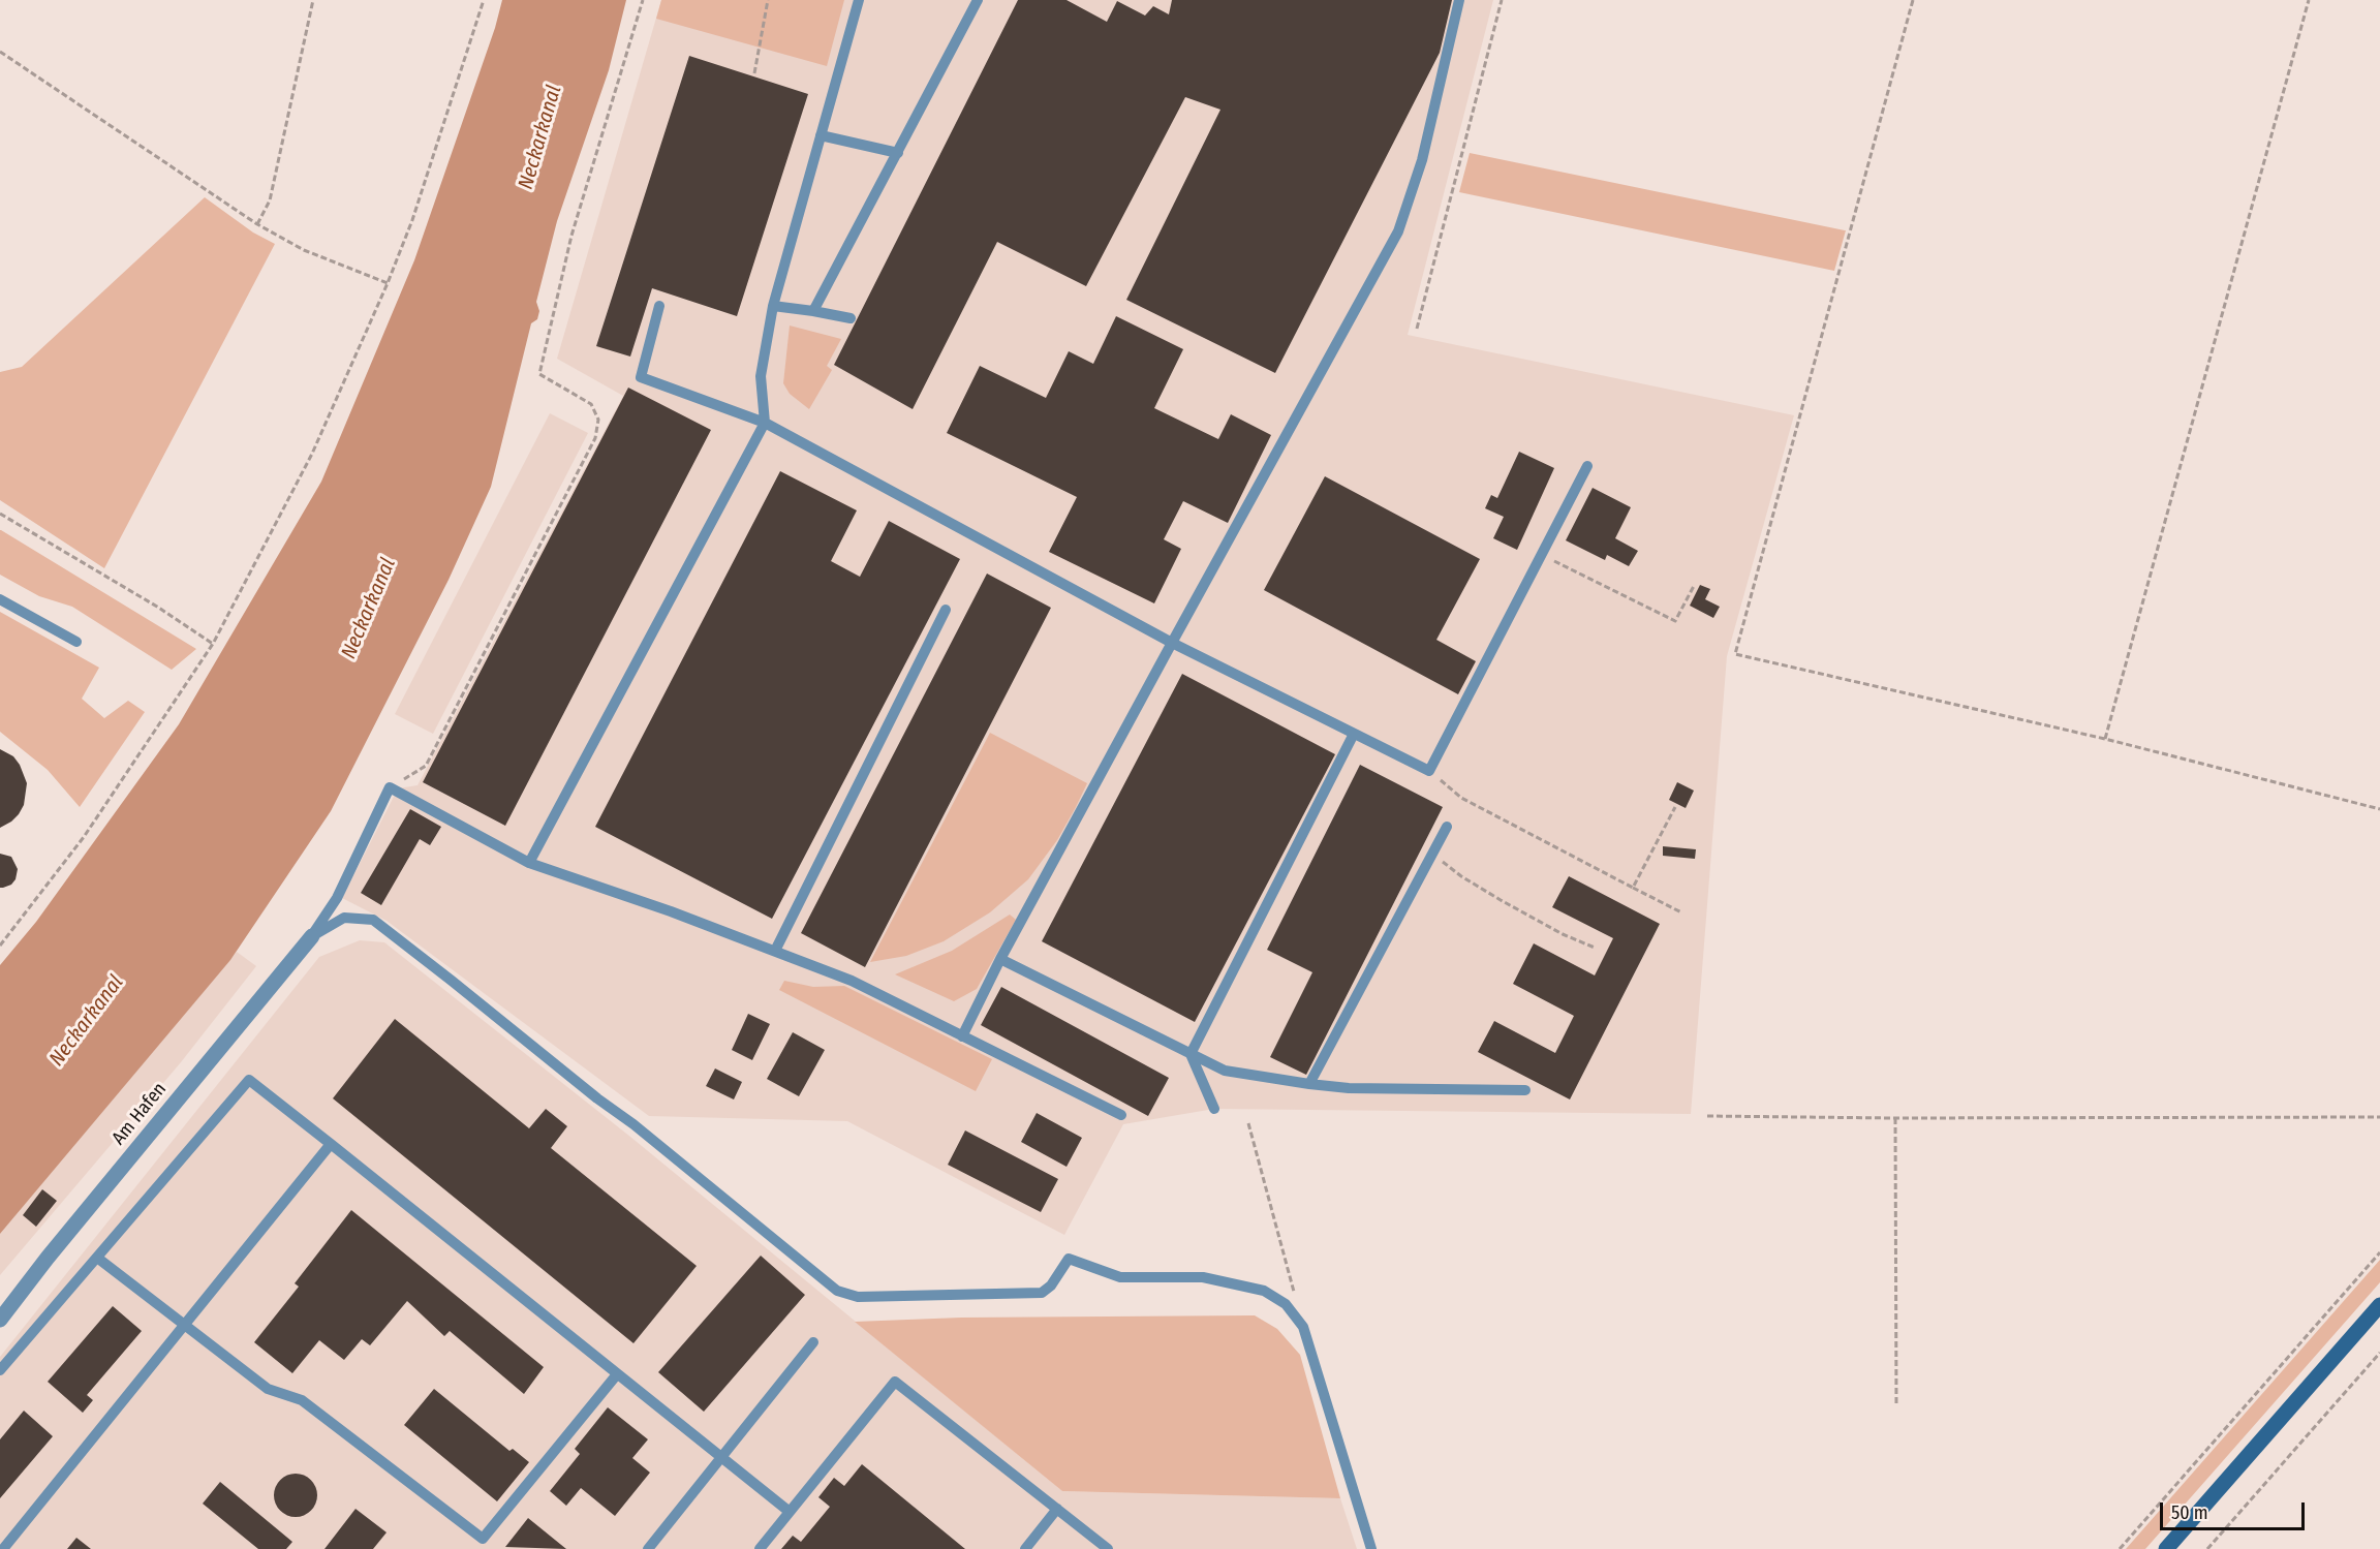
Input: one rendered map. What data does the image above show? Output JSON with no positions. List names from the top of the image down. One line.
{"streets":{"street":["Am Hafen"]},"water":["Neckarkanal"],"scale_bar":"50 m"}
